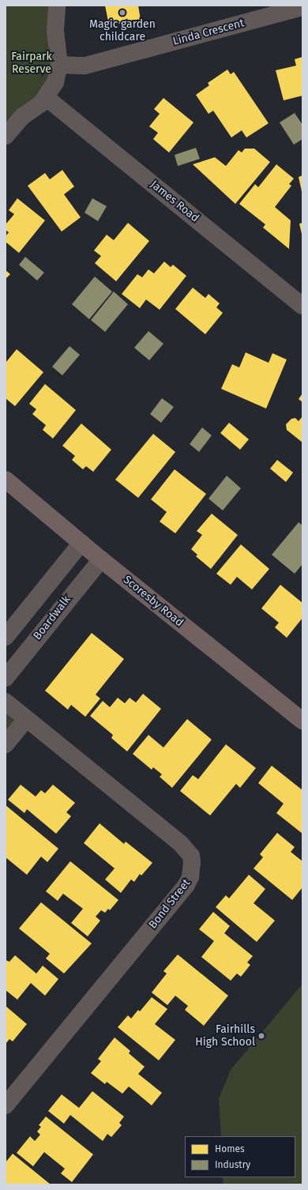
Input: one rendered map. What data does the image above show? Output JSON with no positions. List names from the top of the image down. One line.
{"streets":{"main road":["Scoresby Road"],"street":["Linda Crescent","James Road","Boardwalk","Bond Street"]},"crossings":[["Scoresby Road","Boardwalk"]],"parks":["Fairpark Reserve"],"places":["Magic garden childcare","Fairhills High School"],"legend":["Homes","Industry"]}
